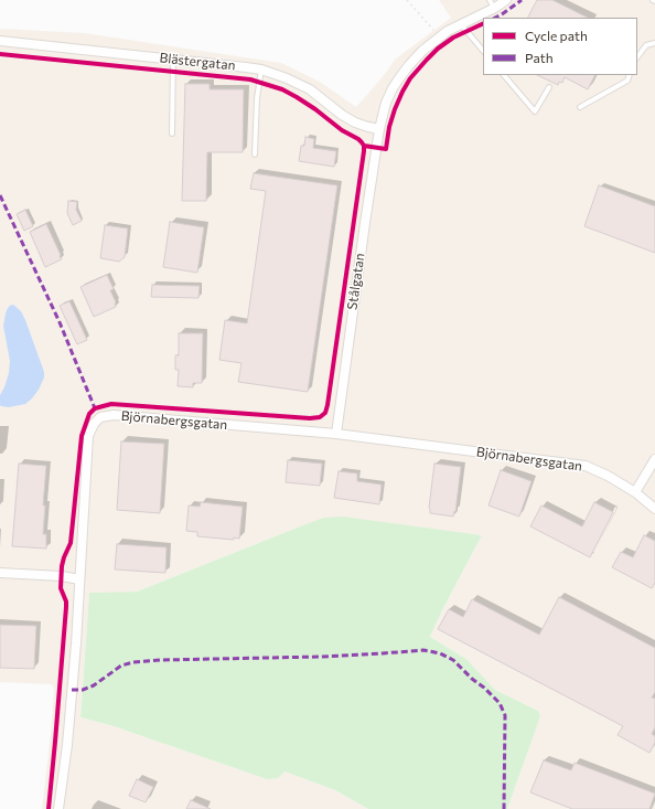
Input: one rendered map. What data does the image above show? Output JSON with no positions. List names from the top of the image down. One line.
{"streets":{"street":["Blästergatan","Stålgatan","Björnabergsgatan"]},"crossings":[["Blästergatan","Stålgatan"],["Stålgatan","Björnabergsgatan"]],"legend":["Cycle path","Path"]}
